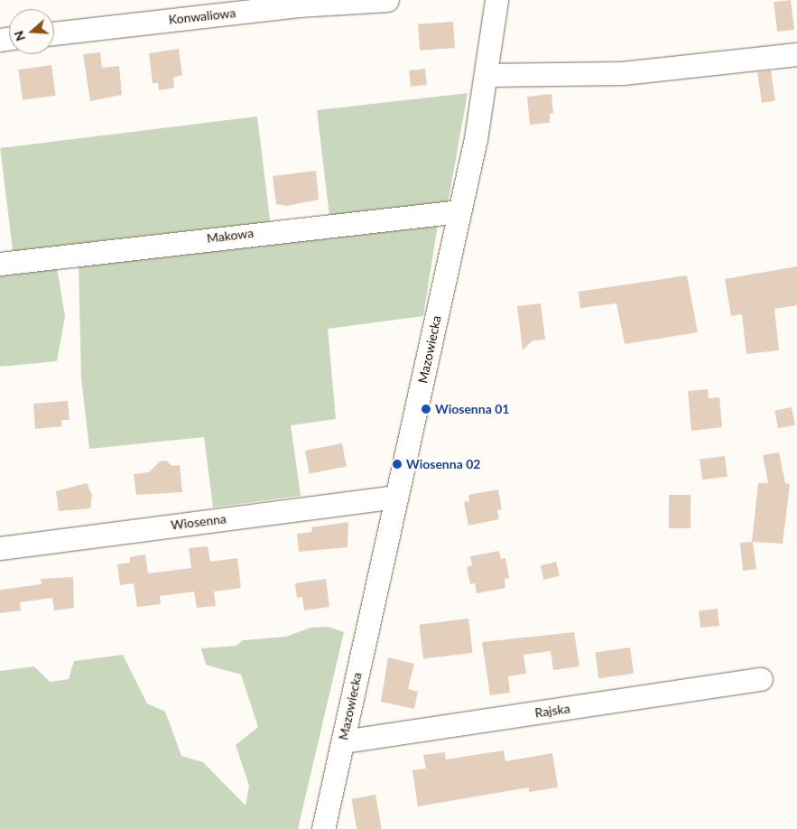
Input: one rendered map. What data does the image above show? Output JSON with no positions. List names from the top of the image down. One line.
{"streets":{"street":["Konwaliowa","Makowa","Mazowiecka","Wiosenna","Rajska"]},"crossings":[["Makowa","Mazowiecka"],["Mazowiecka","Wiosenna"],["Mazowiecka","Rajska"]],"places":["Wiosenna 01","Wiosenna 02"],"north":"left"}
